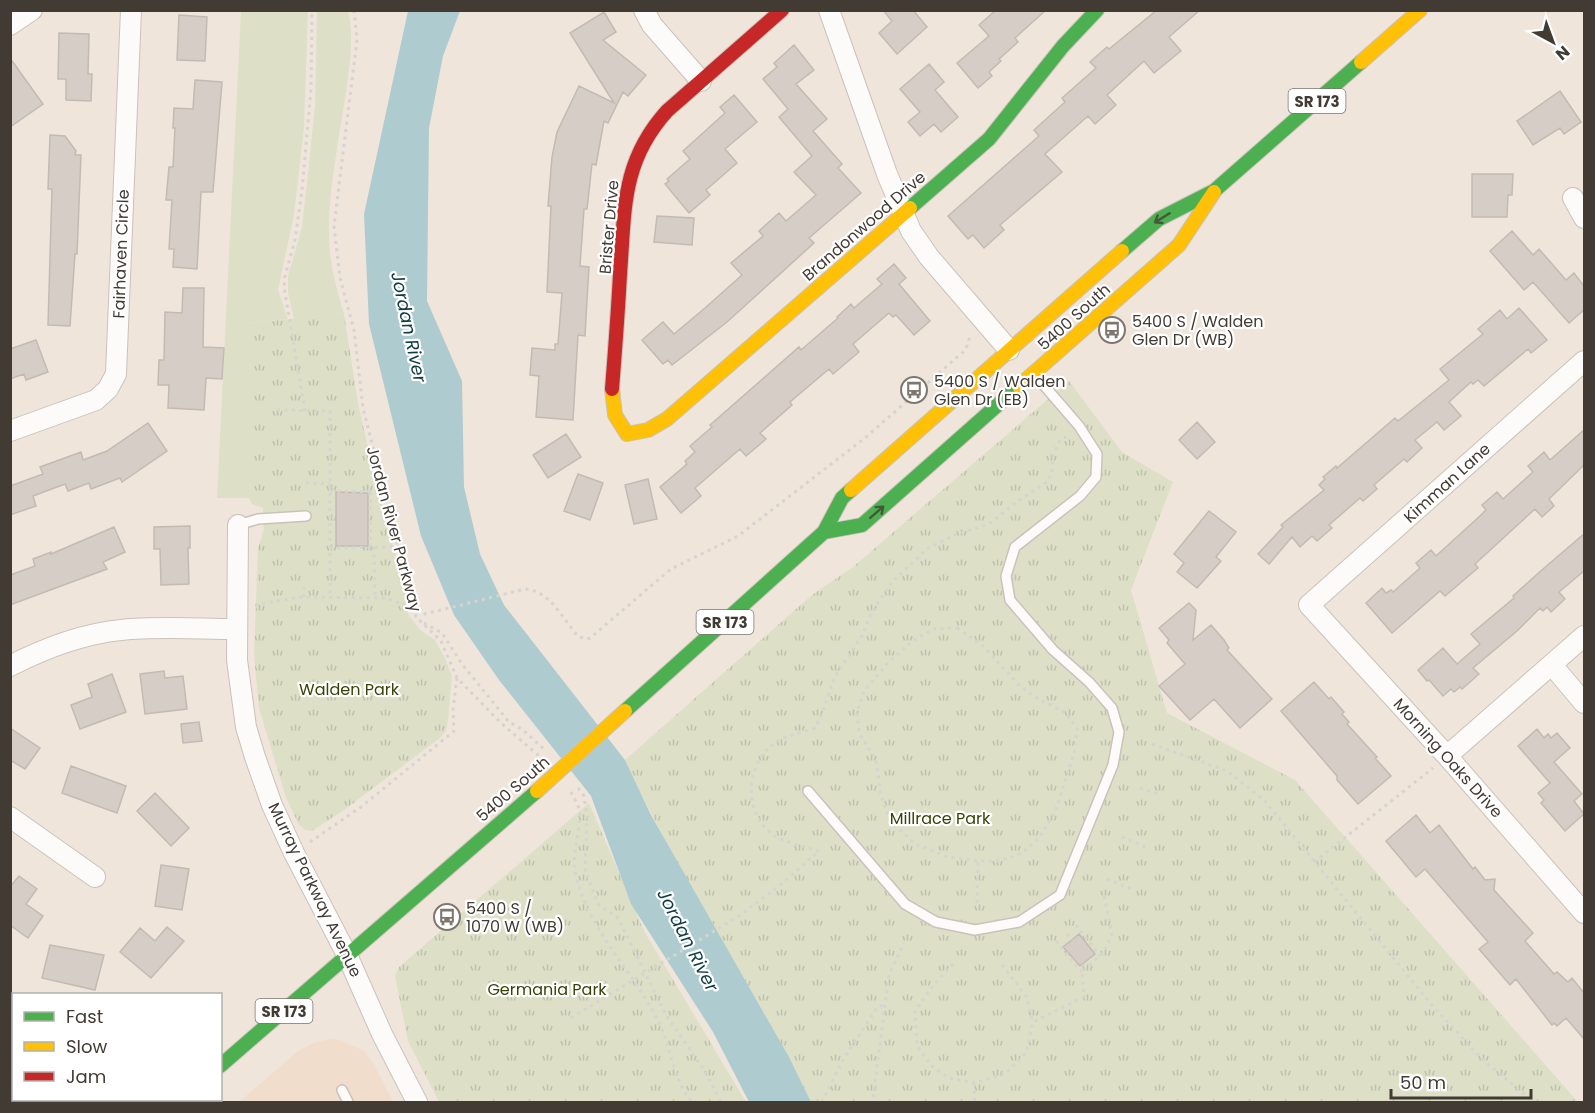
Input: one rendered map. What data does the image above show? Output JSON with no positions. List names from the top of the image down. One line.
{"streets":{"main road":["SR 173","Brandonwood Drive","Brister Drive","5400 South"],"street":["Fairhaven Circle","Kimman Lane","Morning Oaks Drive","Murray Parkway Avenue"],"path":["Jordan River Parkway"]},"crossings":[["Brandonwood Drive","Brister Drive"],["5400 South","Murray Parkway Avenue"],["Kimman Lane","Morning Oaks Drive"]],"water":["Jordan River"],"parks":["Walden Park","Millrace Park","Germania Park"],"places":{"bus stop":["5400 S / Walden Glen Dr (WB)","5400 S / Walden Glen Dr (EB)","5400 S / 1070 W (WB)"]},"legend":["Fast","Slow","Jam"],"scale_bar":"50 m","north":"bottom right"}
